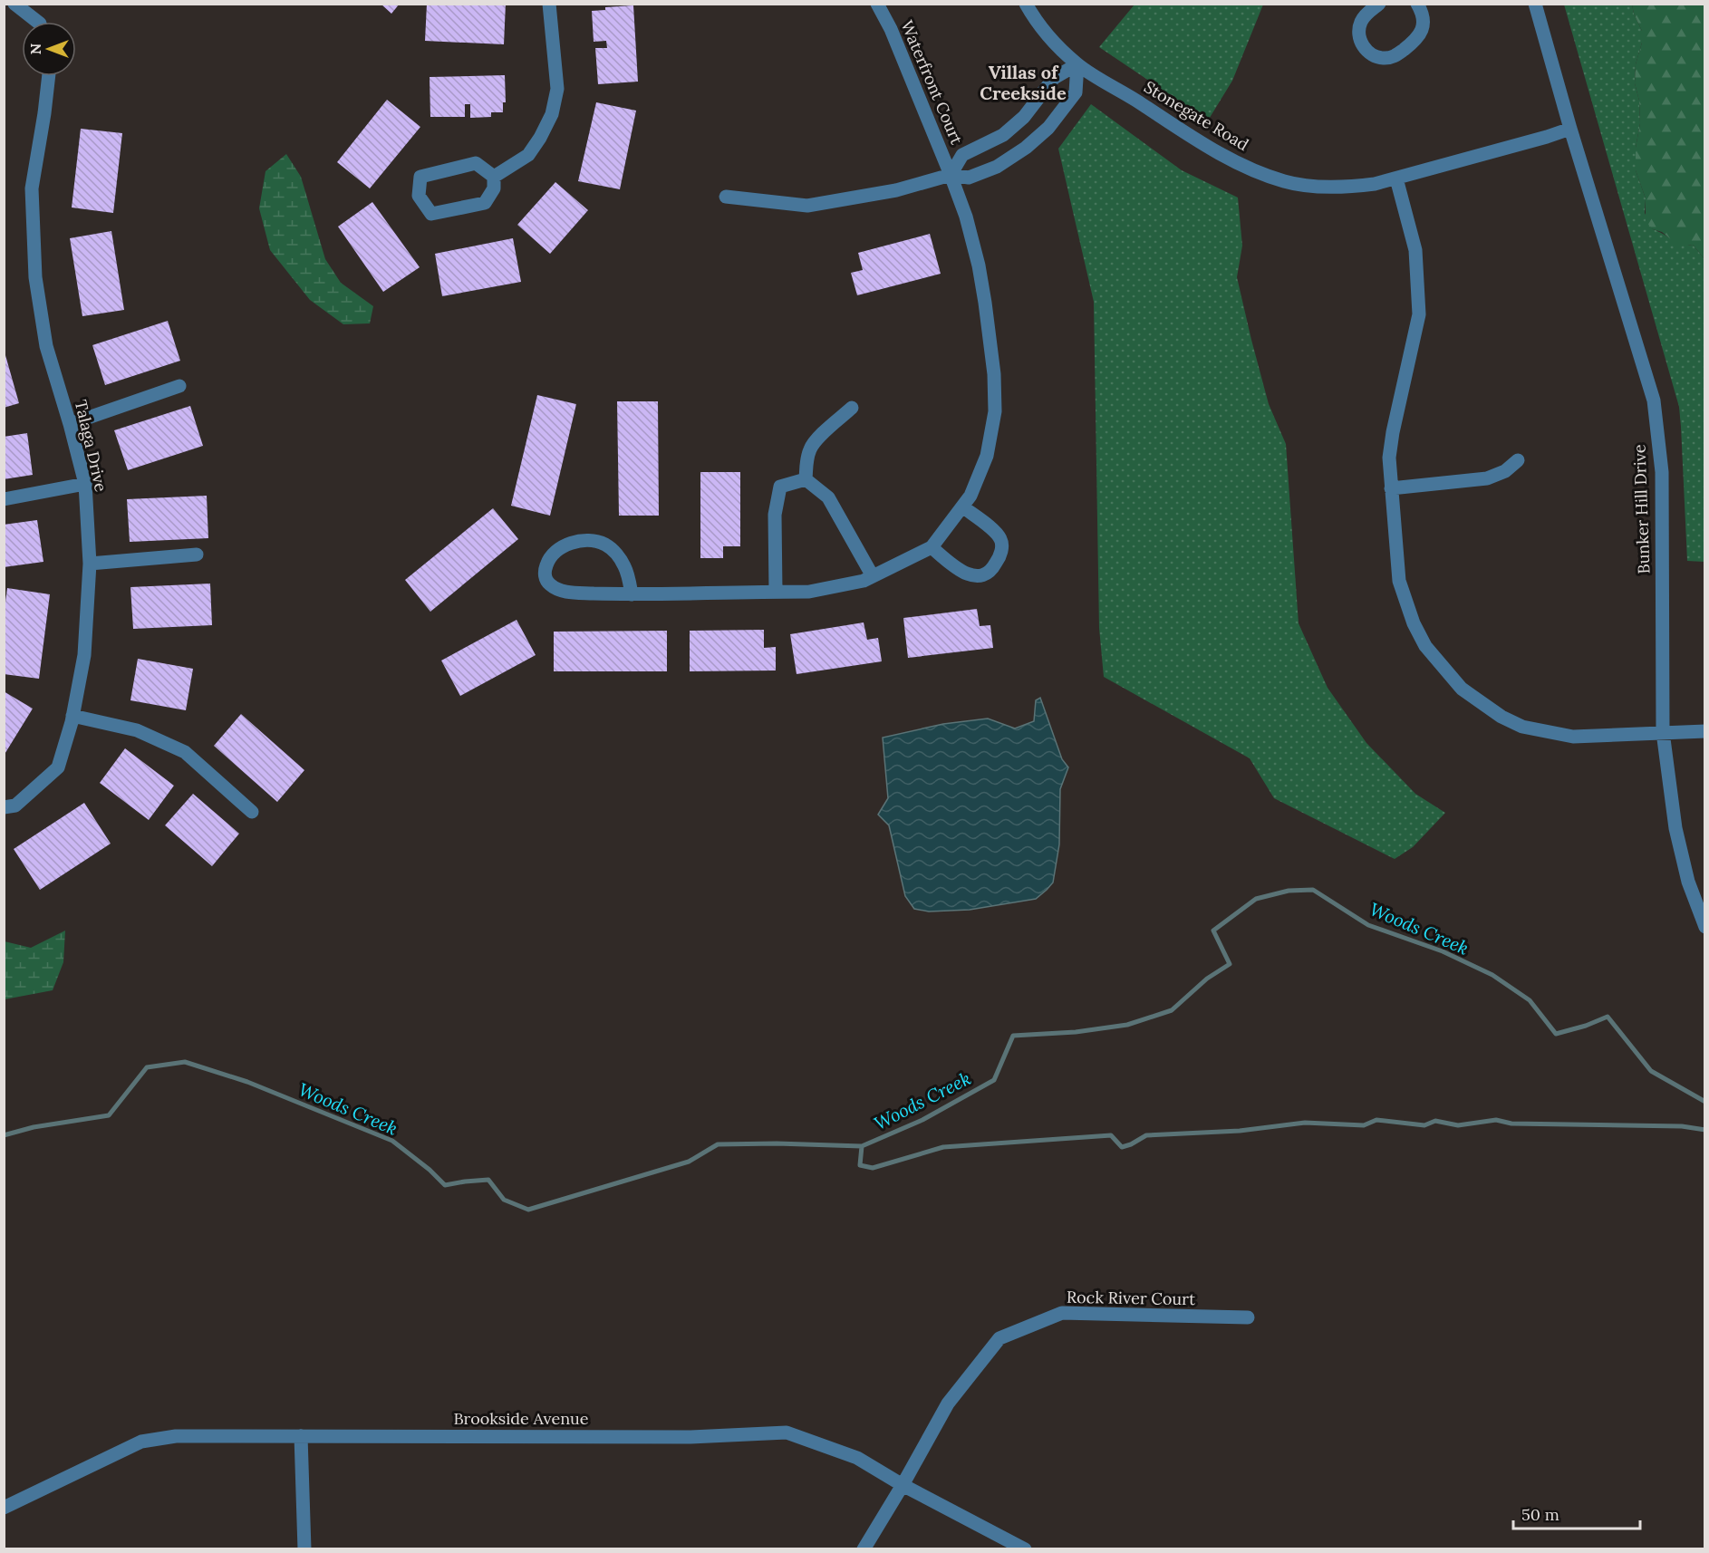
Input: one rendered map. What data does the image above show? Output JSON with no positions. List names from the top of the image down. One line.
{"streets":{"street":["Waterfront Court","Stonegate Road","Talaga Drive","Bunker Hill Drive","Rock River Court","Brookside Avenue"]},"crossings":[["Stonegate Road","Bunker Hill Drive"],["Rock River Court","Brookside Avenue"]],"districts":["Villas of Creekside"],"water":["Woods Creek"],"scale_bar":"50 m","north":"left"}
